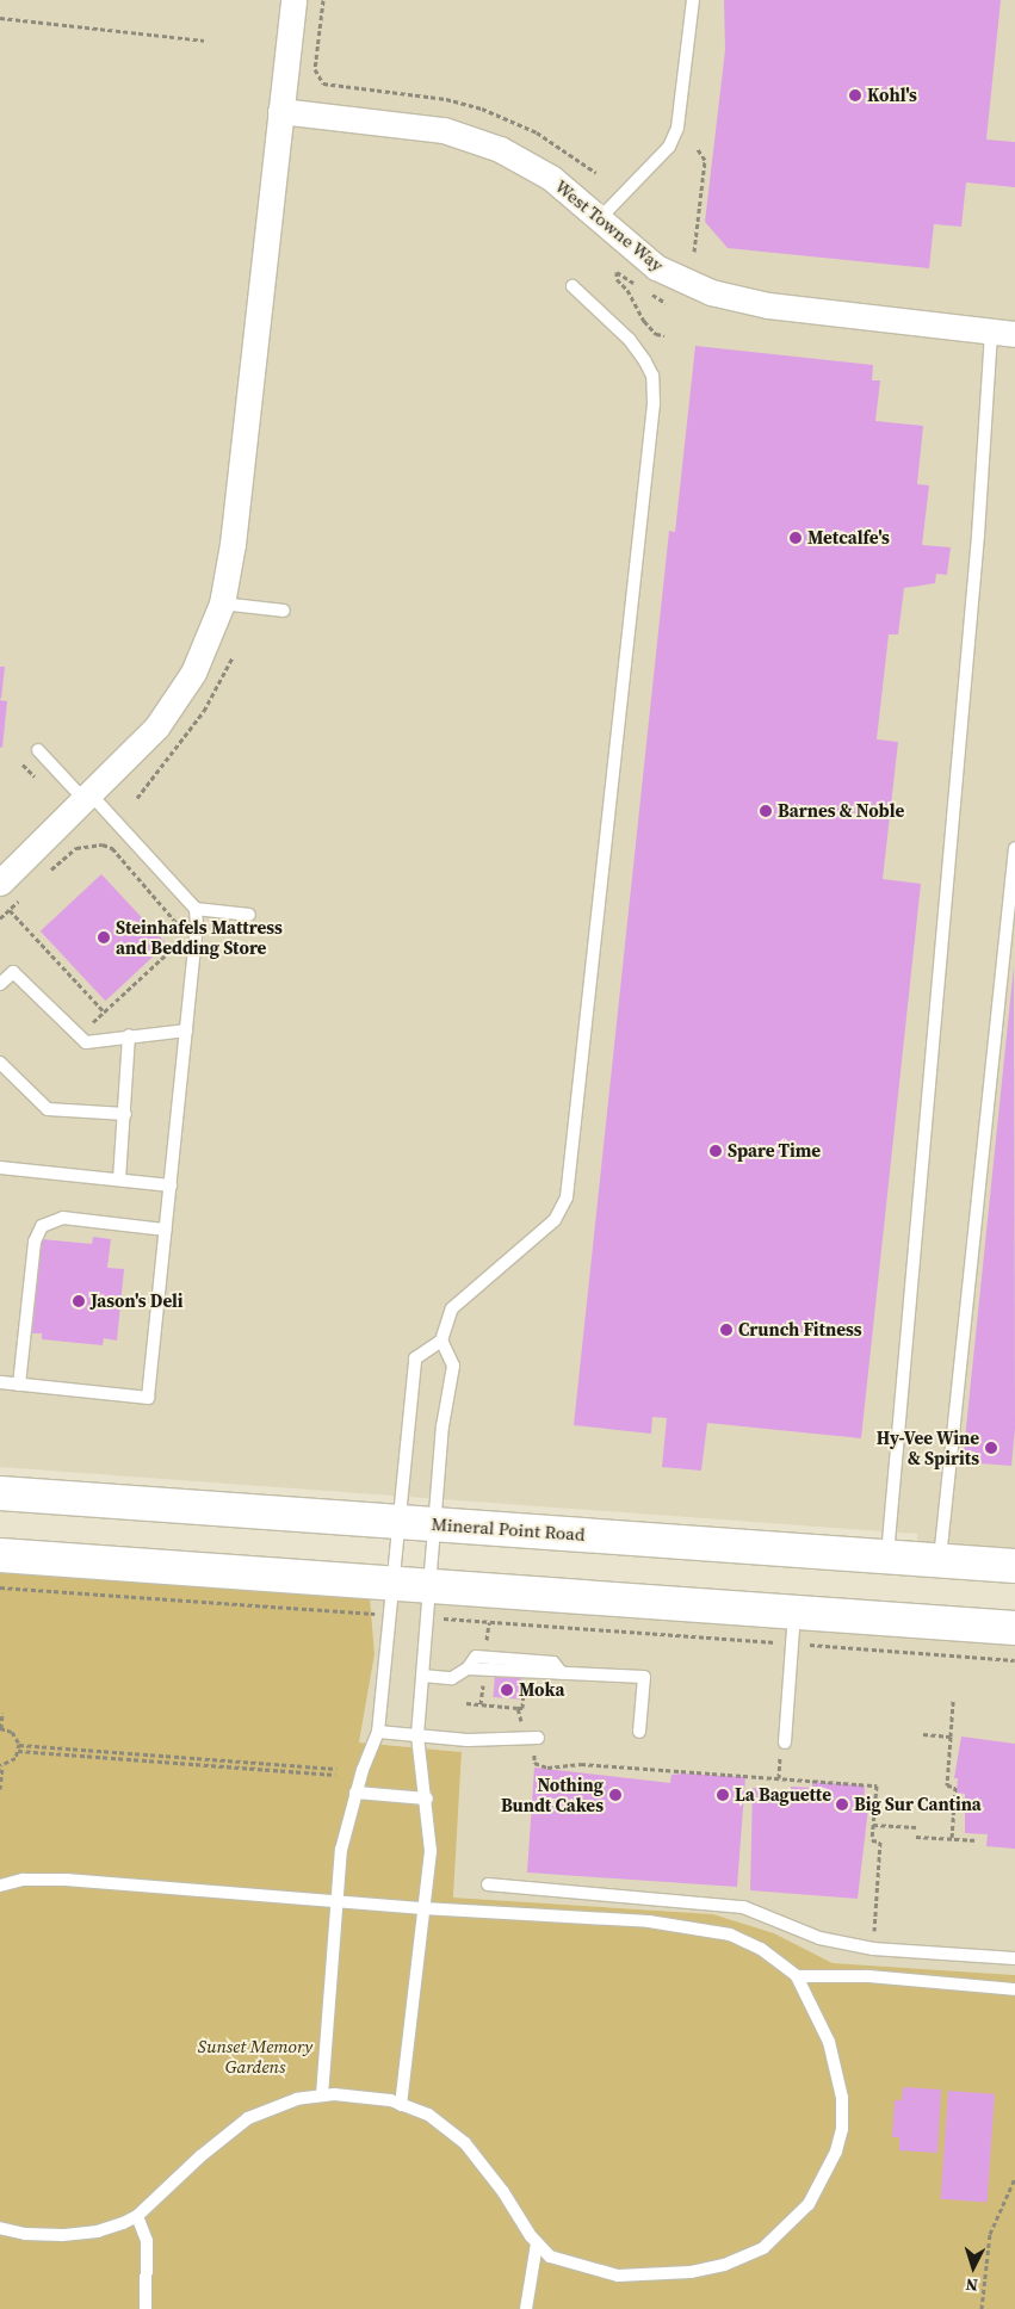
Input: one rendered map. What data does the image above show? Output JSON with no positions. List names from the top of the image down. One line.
{"streets":{"main road":["Mineral Point Road"],"street":["West Towne Way"]},"parks":["Sunset Memory Gardens"],"places":["Kohl's","Metcalfe's","Barnes & Noble","Steinhafels Mattress and Bedding Store","Spare Time","Jason's Deli","Crunch Fitness","Hy-Vee Wine & Spirits","Moka","Nothing Bundt Cakes","La Baguette","Big Sur Cantina"],"north":"bottom"}
